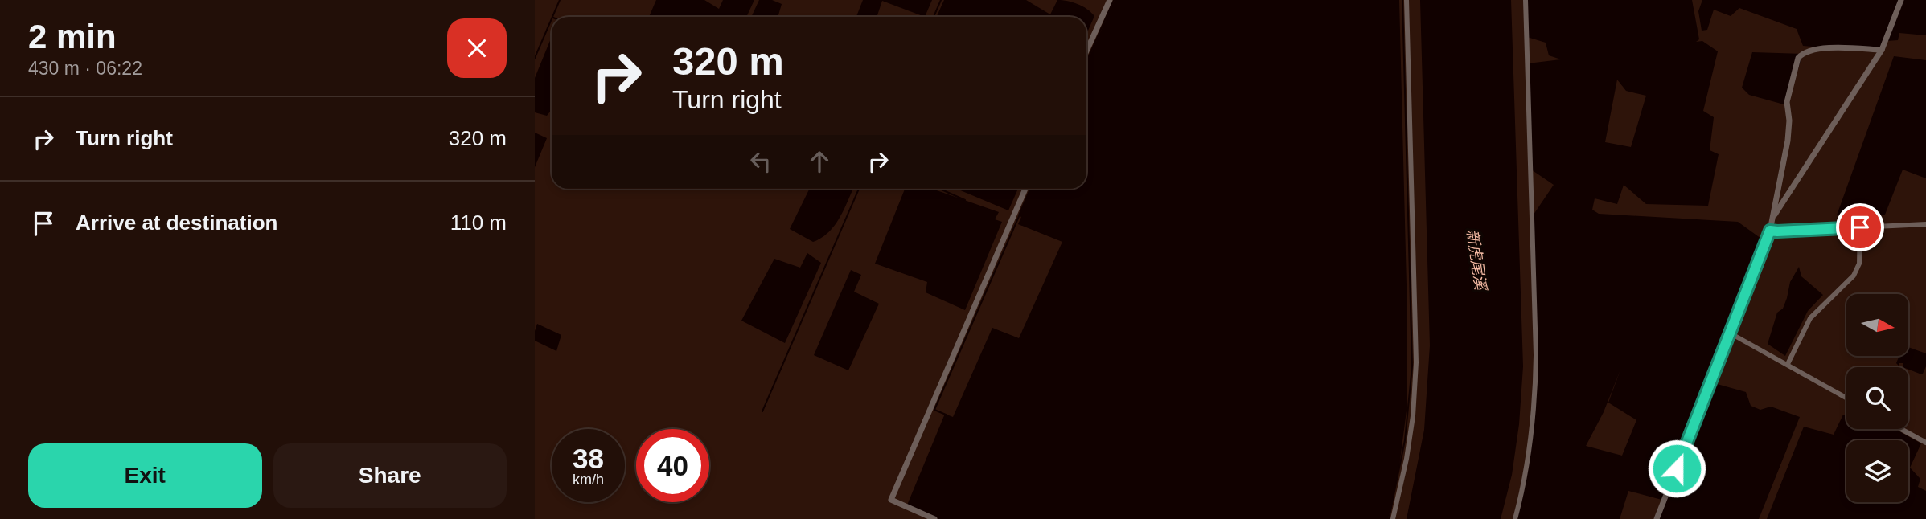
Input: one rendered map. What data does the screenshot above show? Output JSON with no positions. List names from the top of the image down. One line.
{"water":["新虎尾溪"],"north":"right","page":{"heading":["2 min","430 m · 06:22"],"turn":["320 m","Turn right"],"list":[{"name":"Turn right","value":"320 m"},{"name":"Arrive at destination","value":"110 m"}],"speed":"38 km/h","limit":"40","buttons":["Exit","Share"]}}
